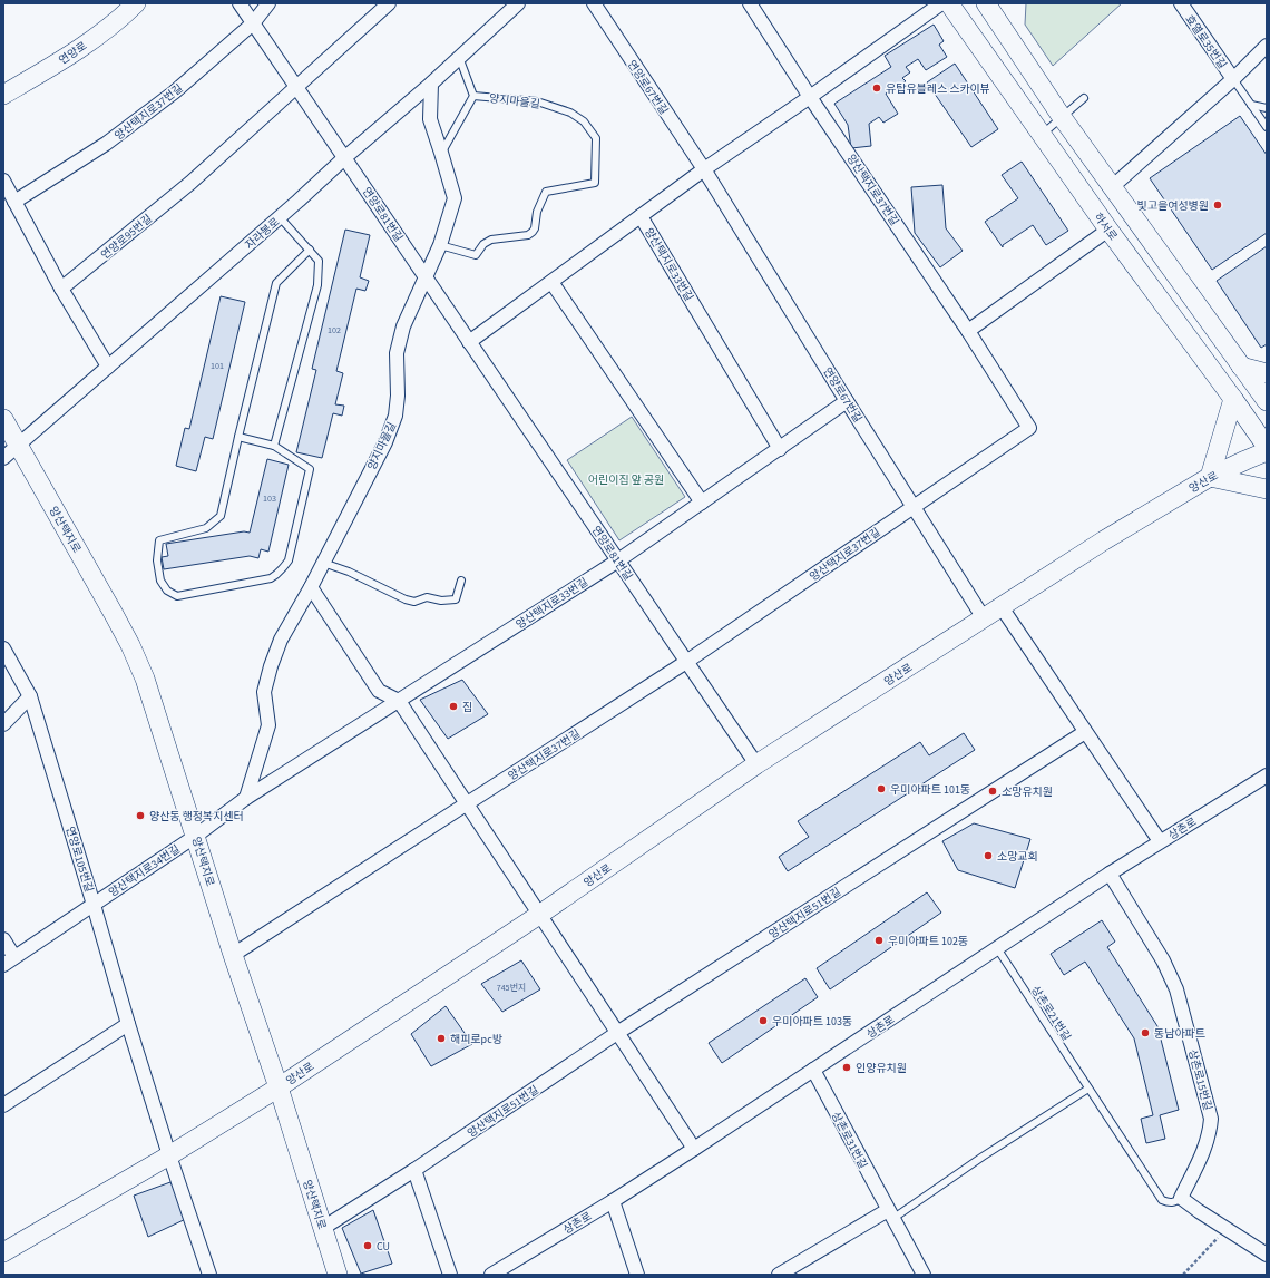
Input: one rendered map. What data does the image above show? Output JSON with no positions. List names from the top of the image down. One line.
{"streets":{"street":["효열로35번길","연양로","연양로67번길","양지마을길","양산택지로37번길","연양로81번길","하서로","자라봉로","연양로95번길","양산택지로33번길","양산로","양산택지로","상촌로","연양로105번길","양산택지로34번길","양산택지로51번길","상촌로15번길","상촌로31번길"],"lane":["상촌로21번길"]},"crossings":[["연양로67번길","양산택지로37번길"],["연양로67번길","양산택지로33번길"],["연양로67번길","양산로"],["양지마을길","연양로81번길"],["양지마을길","자라봉로"],["양지마을길","양산택지로33번길"],["양산택지로37번길","연양로81번길"],["양산택지로37번길","양산택지로"],["연양로81번길","자라봉로"],["연양로81번길","연양로95번길"],["연양로81번길","양산택지로33번길"],["연양로81번길","양산로"],["자라봉로","양산택지로"],["양산택지로33번길","양산택지로"],["양산택지로33번길","양산택지로34번길"],["양산로","양산택지로"],["양산로","연양로105번길"],["양산택지로","양산택지로34번길"],["양산택지로","양산택지로51번길"],["상촌로","상촌로21번길"],["상촌로","상촌로15번길"],["상촌로","상촌로31번길"],["연양로105번길","양산택지로34번길"],["상촌로21번길","상촌로15번길"]],"parks":["어린이집 앞 공원"],"places":["유탑유블레스 스카이뷰","빛고을여성병원","집","우미아파트 101동","소망유치원","양산동 행정복지센터","소망교회","우미아파트 102동","우미아파트 103동","동남아파트","해피로pc방","인양유치원","CU"],"house_numbers":["102","101","103","745번지"]}
